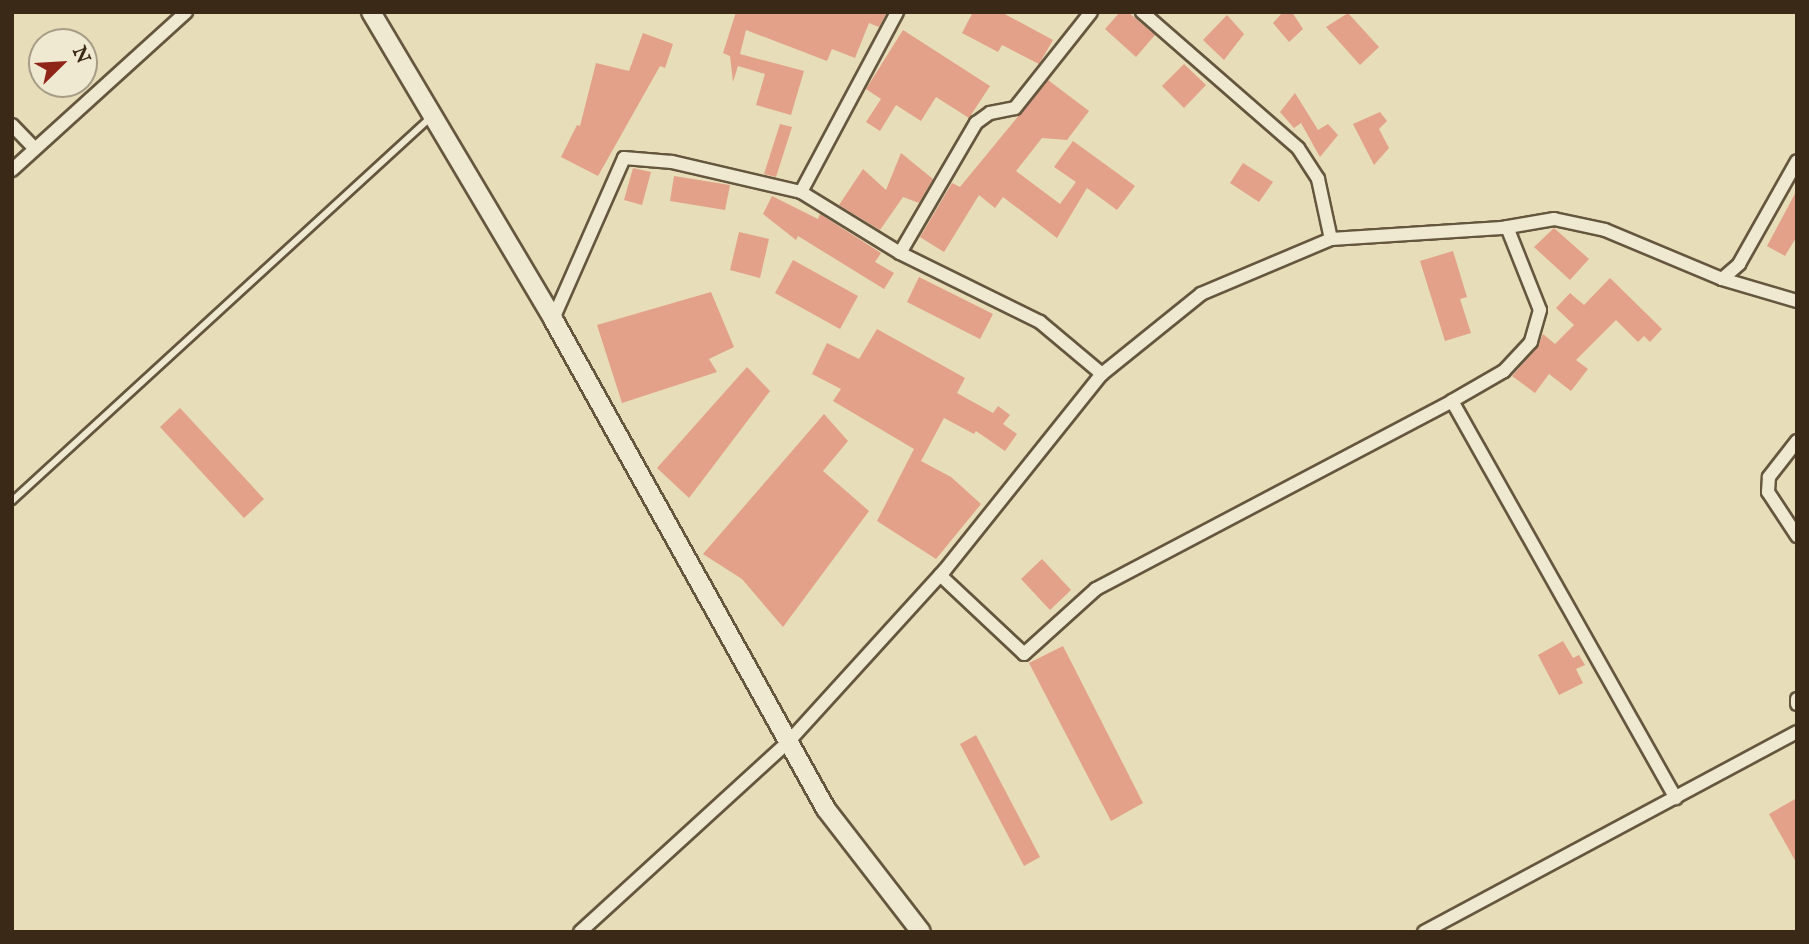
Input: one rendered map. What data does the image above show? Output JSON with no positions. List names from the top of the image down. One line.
{"north":"top right"}
